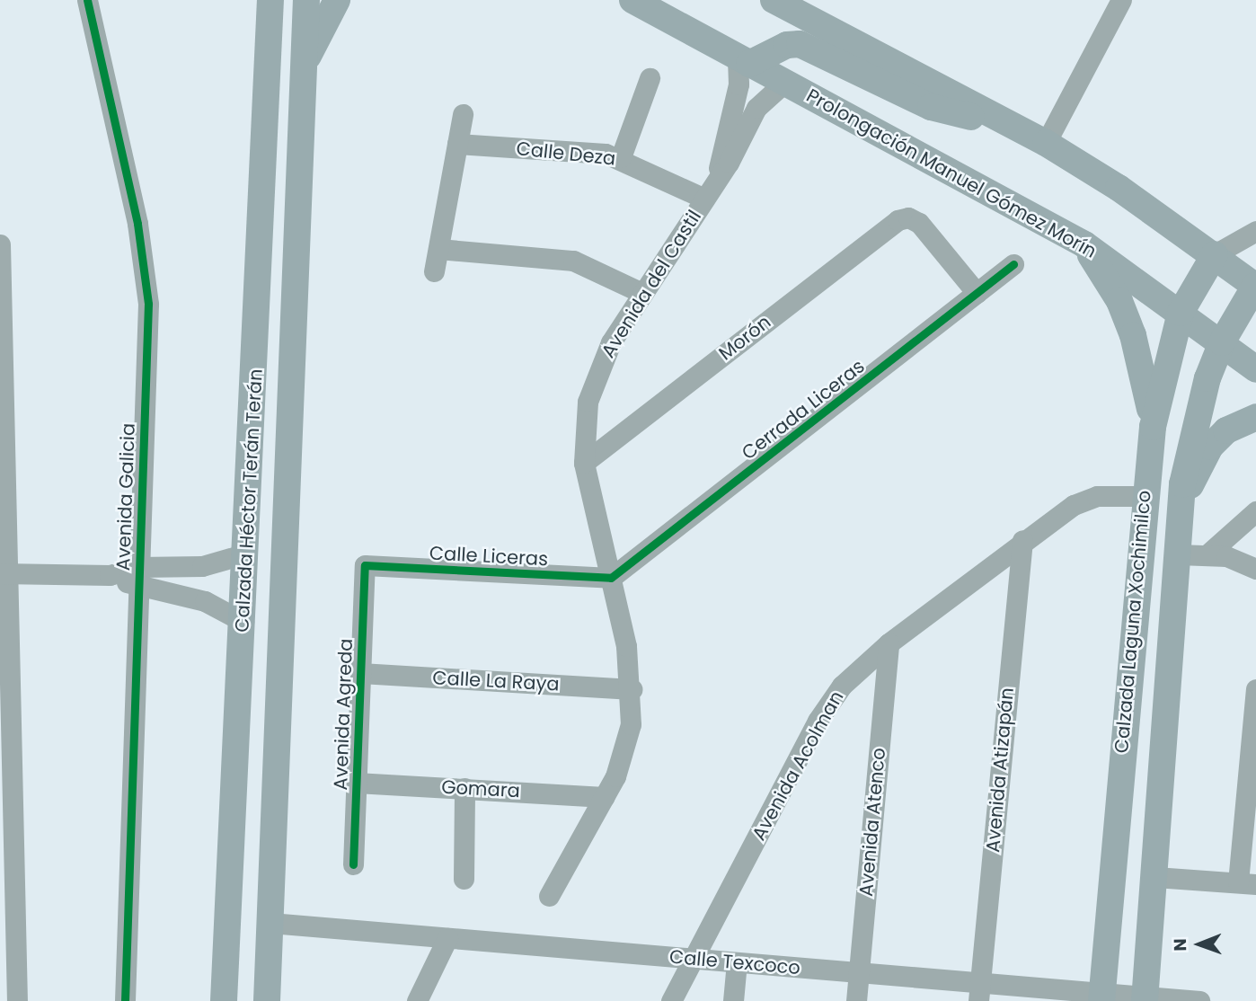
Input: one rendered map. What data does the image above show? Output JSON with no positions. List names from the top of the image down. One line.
{"streets":{"main road":["Prolongación Manuel Gómez Morín","Calzada Héctor Terán Terán","Calzada Laguna Xochimilco"],"street":["Calle Deza","Avenida del Castil","Morón","Cerrada Liceras","Avenida Galicia","Calle Liceras","Calle La Raya","Avenida Agreda","Avenida Acolman","Avenida Atizapán","Gomara","Avenida Atenco","Calle Texcoco"]},"crossings":[["Calle Deza","Avenida del Castil"],["Prolongación Manuel Gómez Morín","Avenida del Castil"],["Prolongación Manuel Gómez Morín","Calzada Laguna Xochimilco"],["Avenida del Castil","Morón"],["Avenida del Castil","Cerrada Liceras"],["Avenida del Castil","Calle Liceras"],["Avenida del Castil","Calle La Raya"],["Avenida del Castil","Gomara"],["Morón","Cerrada Liceras"],["Cerrada Liceras","Calle Liceras"],["Calzada Héctor Terán Terán","Calle Texcoco"],["Calle Liceras","Avenida Agreda"],["Calzada Laguna Xochimilco","Avenida Acolman"],["Calzada Laguna Xochimilco","Calle Texcoco"],["Calle La Raya","Avenida Agreda"],["Avenida Agreda","Gomara"],["Avenida Acolman","Avenida Atizapán"],["Avenida Acolman","Avenida Atenco"],["Avenida Acolman","Calle Texcoco"],["Avenida Atizapán","Calle Texcoco"],["Avenida Atenco","Calle Texcoco"]],"north":"left"}
